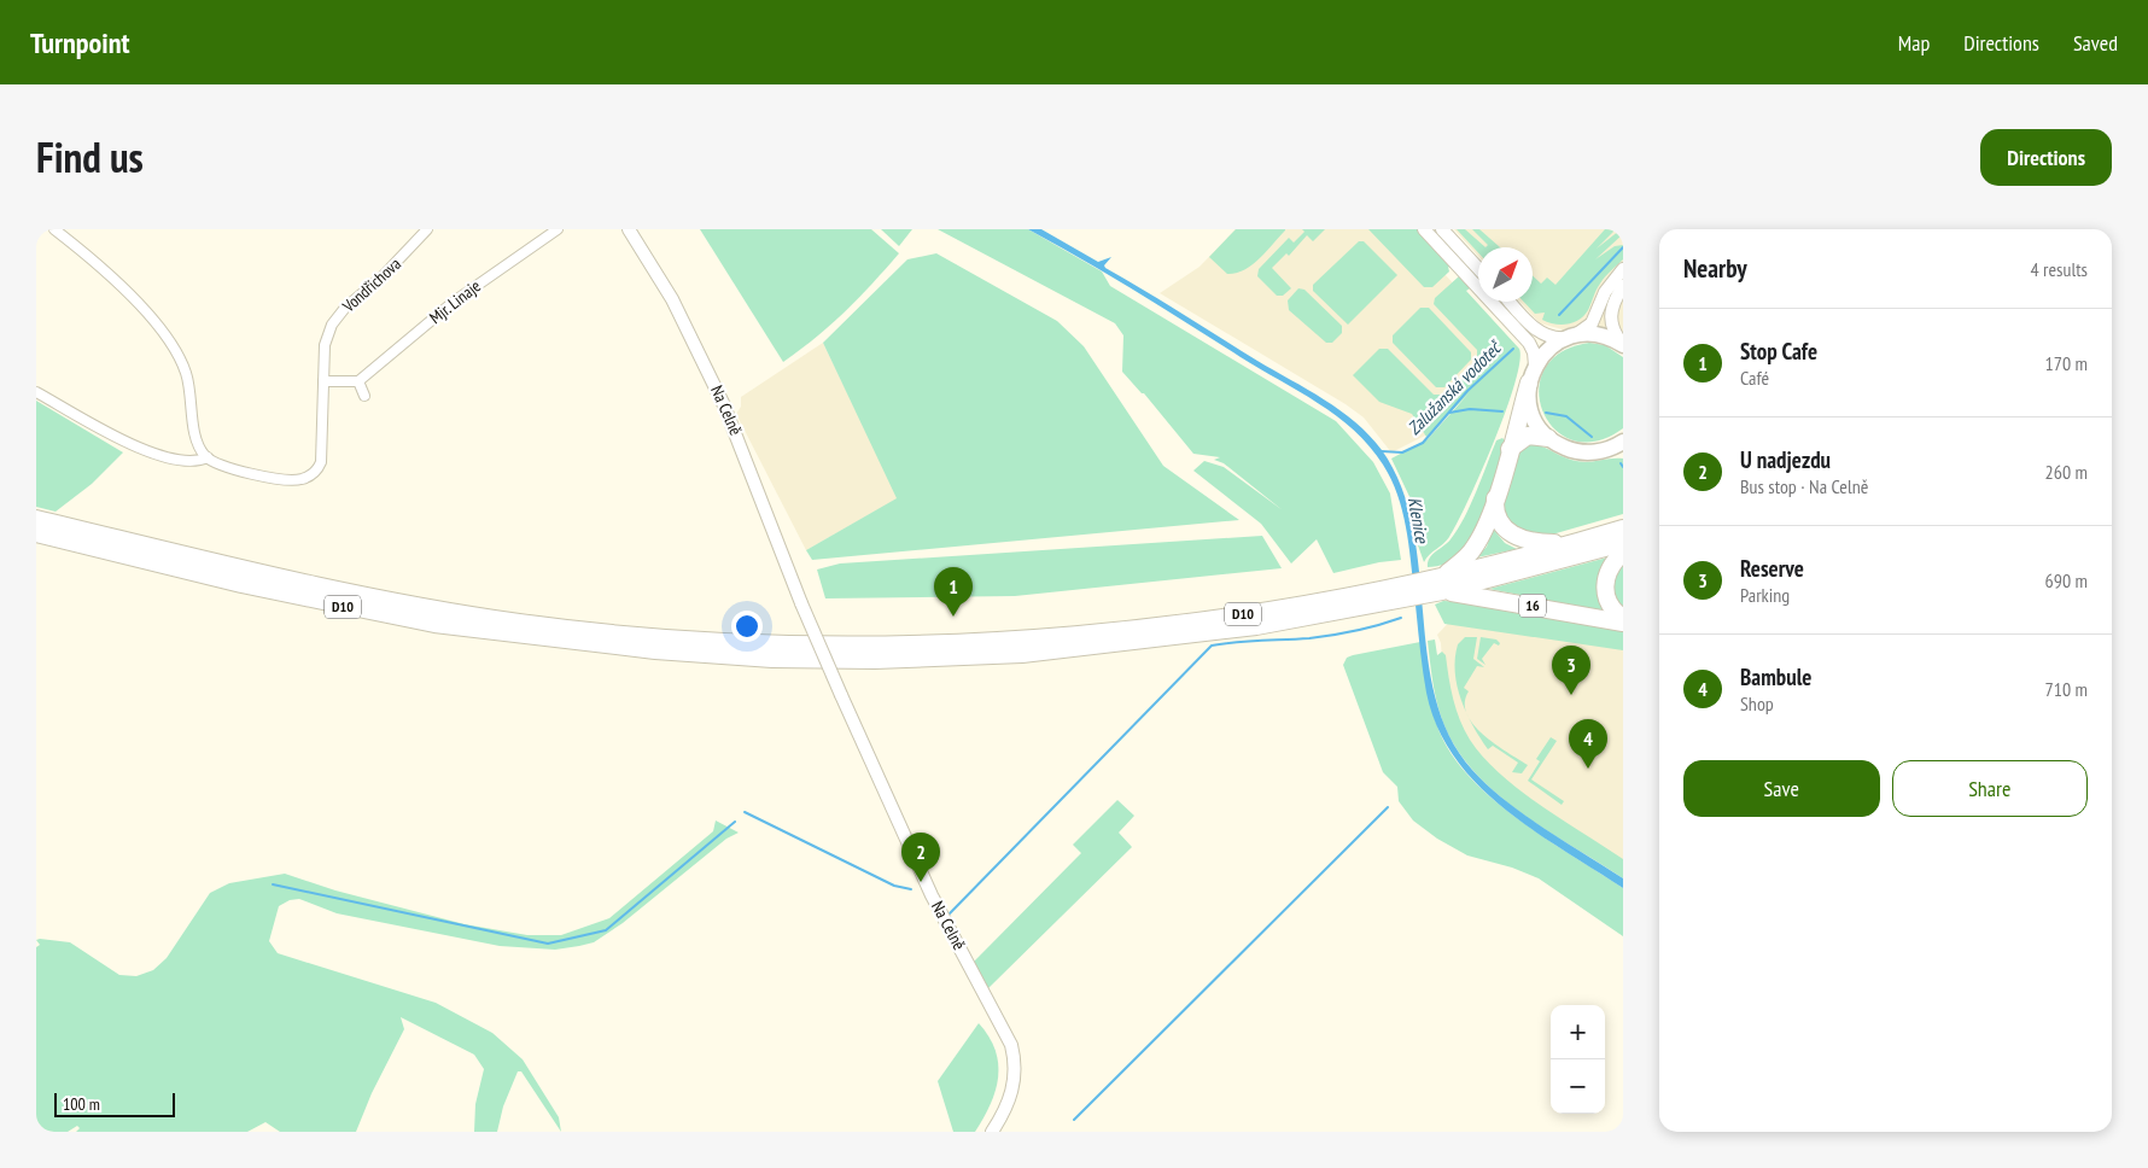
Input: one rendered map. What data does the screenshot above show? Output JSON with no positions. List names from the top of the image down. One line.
{"streets":{"highway":["16","D10"],"street":["Vondřichova","Mjr. Linaje","Na Celně"]},"crossings":[["16","D10"]],"water":["Zalužanská vodoteč","Klenice"],"scale_bar":"100 m","north":"top right","page":{"header":"Turnpoint","nav":["Map","Directions","Saved"],"title":"Find us","buttons":["Directions",["Save","Share"]],"heading":["Nearby","4 results"],"list":[{"mark":"1","name":"Stop Cafe","note":"Café","value":"170 m"},{"mark":"2","name":"U nadjezdu","note":"Bus stop · Na Celně","value":"260 m"},{"mark":"3","name":"Reserve","note":"Parking","value":"690 m"},{"mark":"4","name":"Bambule","note":"Shop","value":"710 m"}],"pins":["1","3","4","2"],"map_buttons":["+","−"],"scale":"100 m"}}
